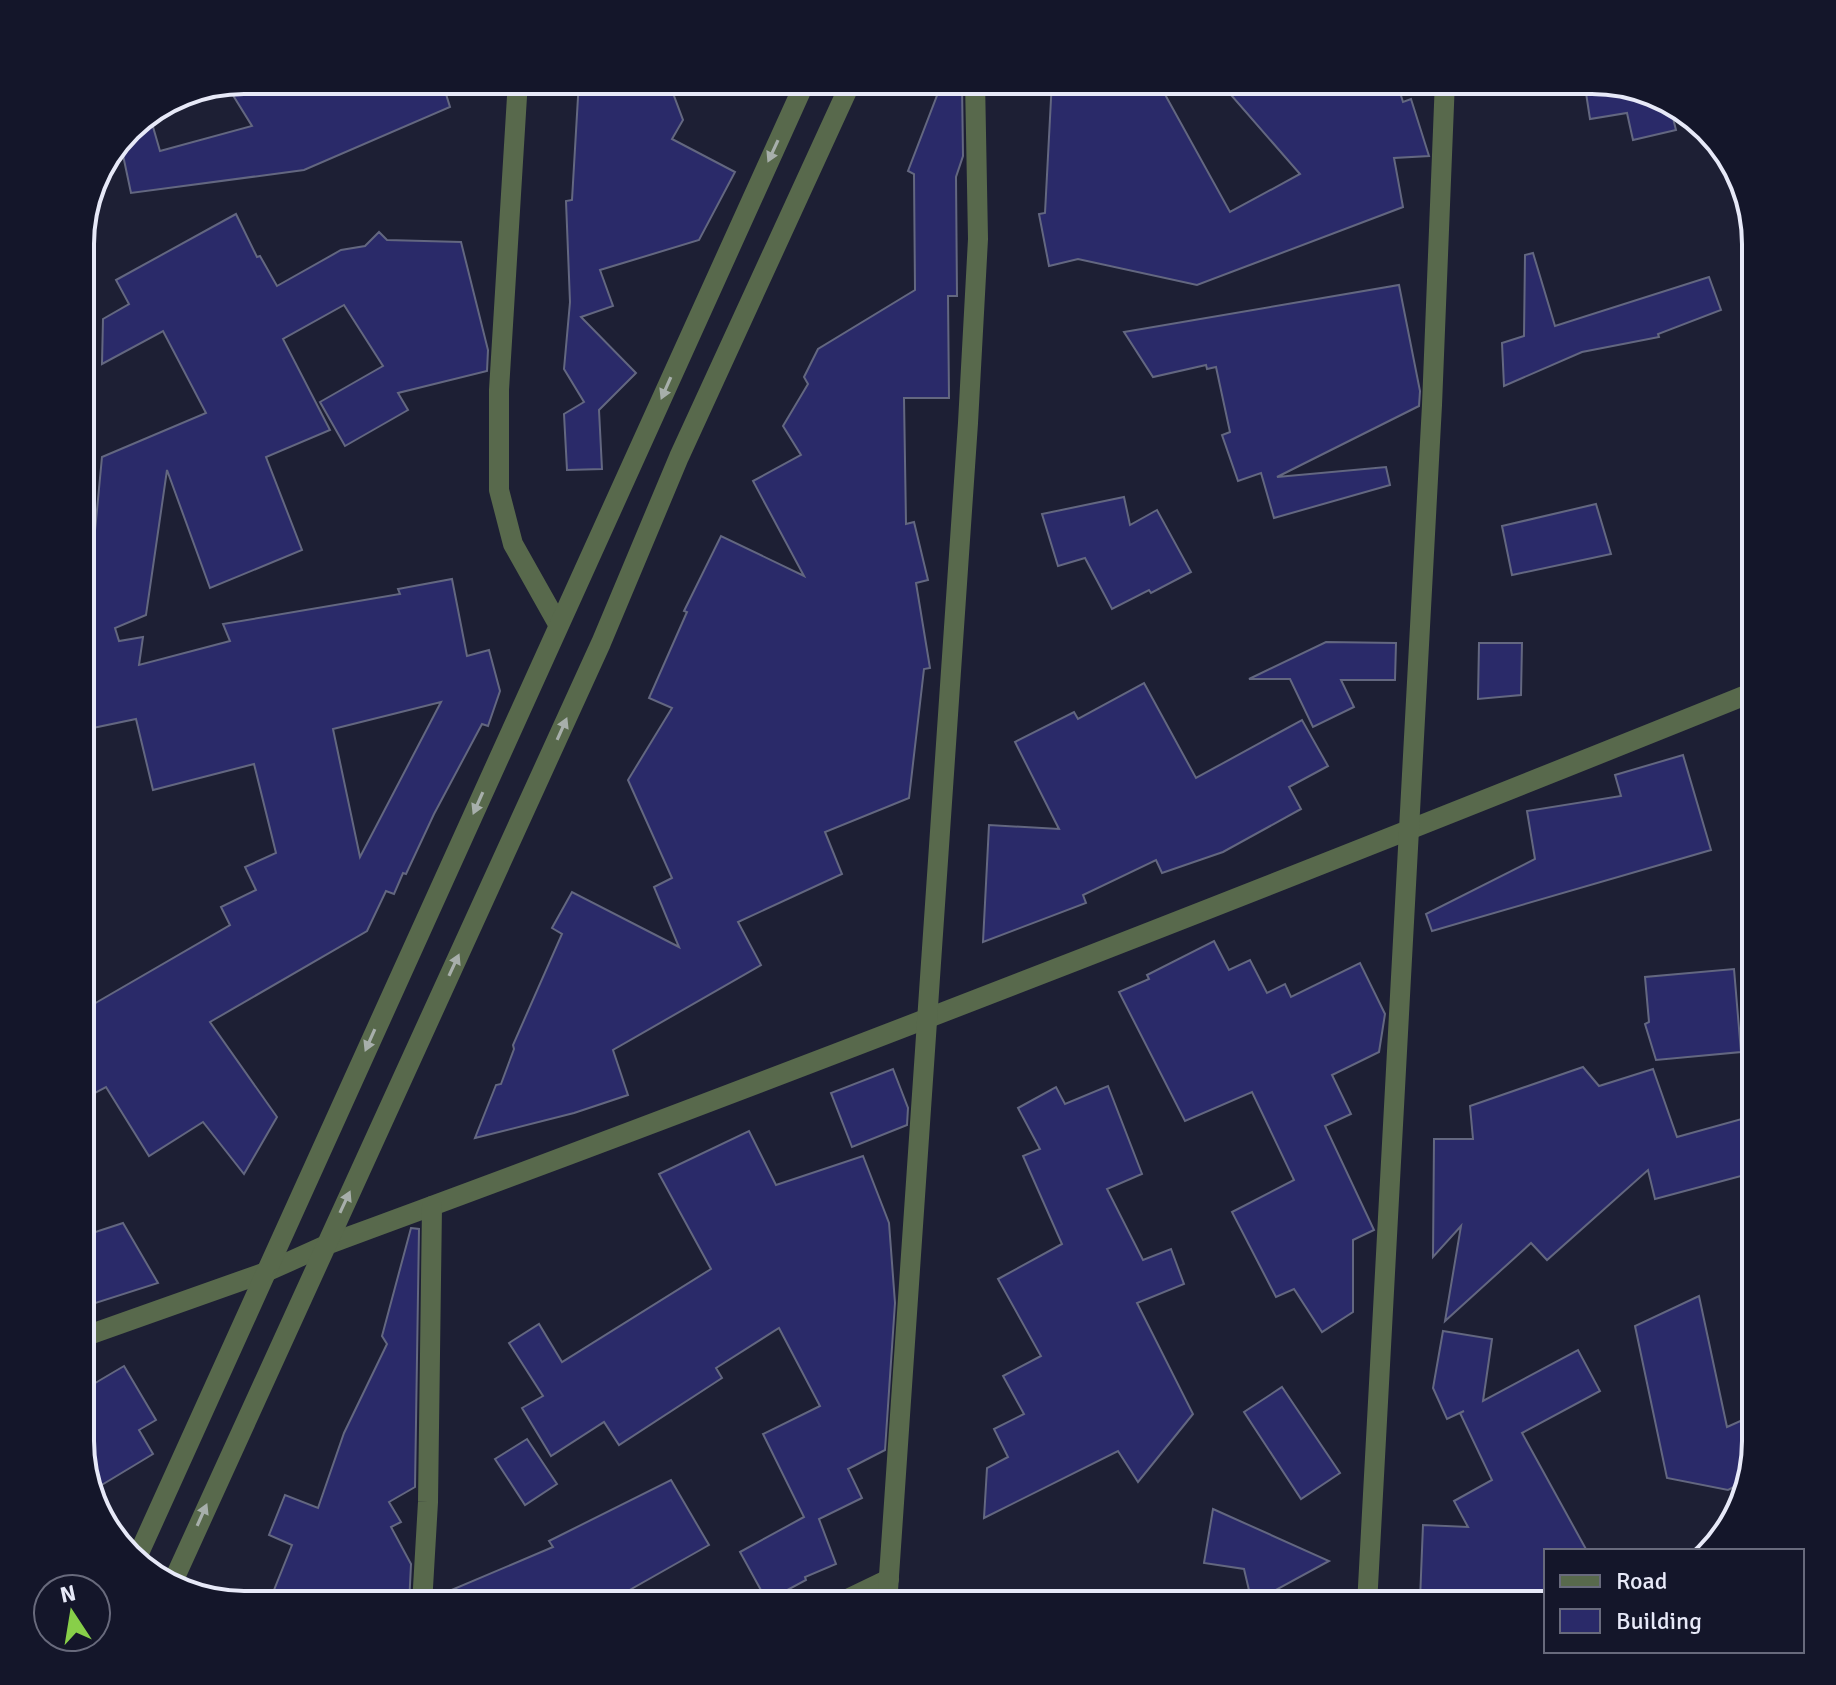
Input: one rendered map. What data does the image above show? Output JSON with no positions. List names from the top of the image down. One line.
{"legend":["Road","Building"],"north":"top"}
